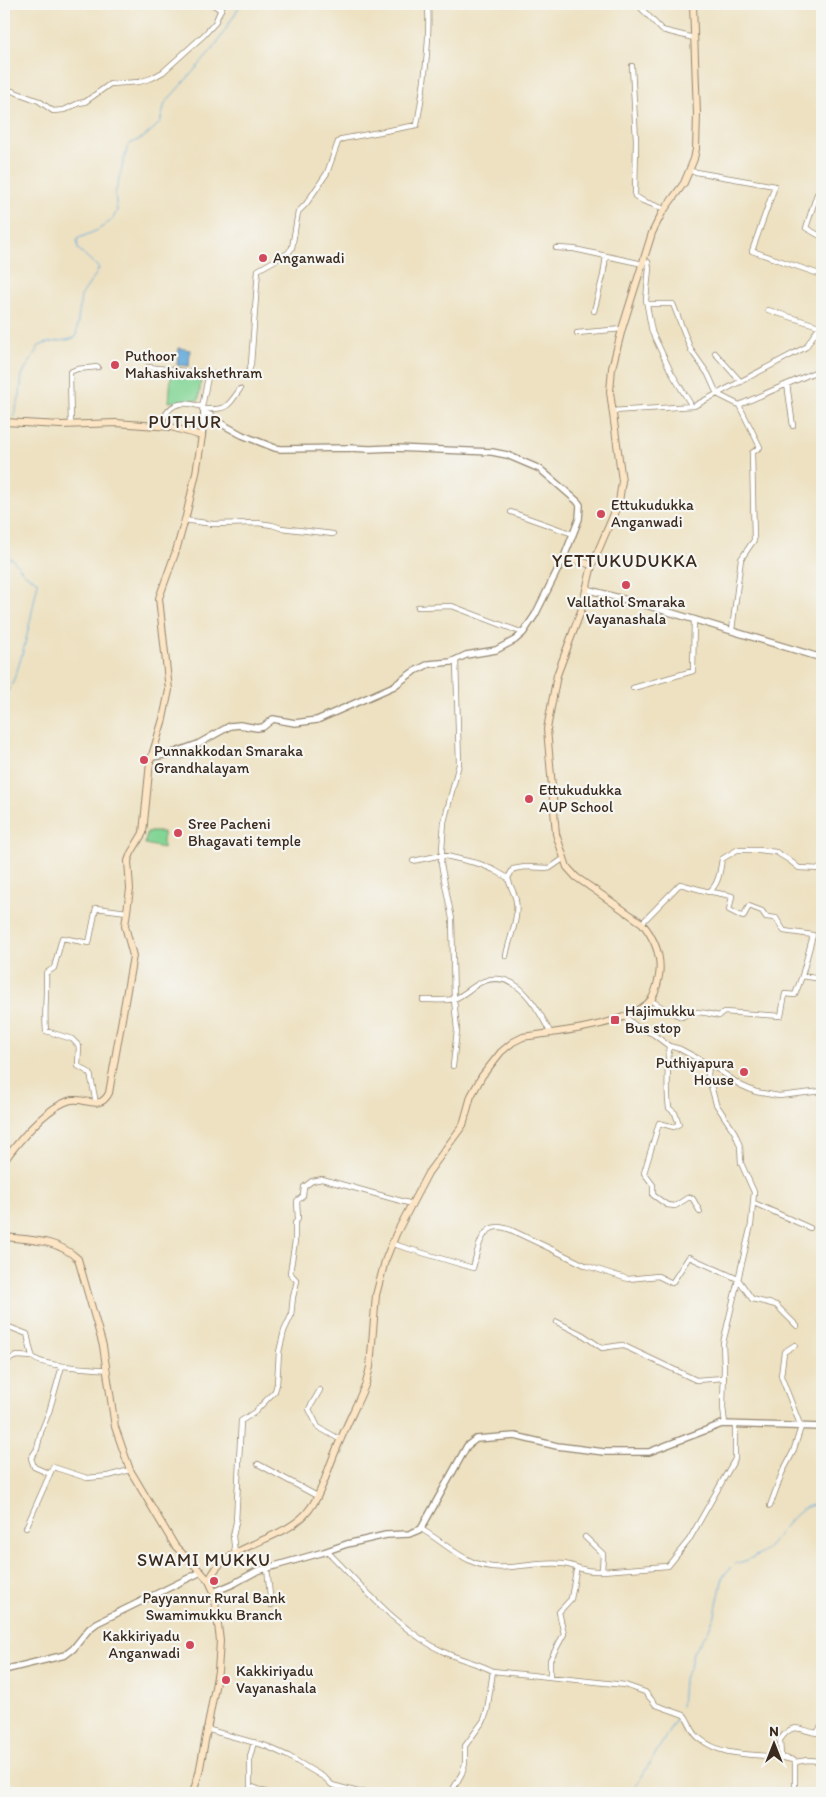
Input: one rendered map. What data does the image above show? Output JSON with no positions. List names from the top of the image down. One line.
{"districts":["PUTHUR","YETTUKUDUKKA","SWAMI MUKKU"],"places":{"other":["Anganwadi","Puthoor Mahashivakshethram","Ettukudukka Anganwadi","Vallathol Smaraka Vayanashala","Punnakkodan Smaraka Grandhalayam","Ettukudukka AUP School","Sree Pacheni Bhagavati temple","Puthiyapura House","Payyannur Rural Bank Swamimukku Branch","Kakkiriyadu Anganwadi","Kakkiriyadu Vayanashala"],"transit":["Hajimukku Bus stop"]},"north":"top"}
